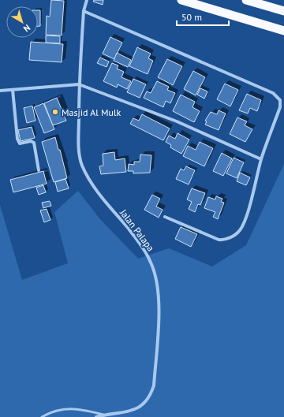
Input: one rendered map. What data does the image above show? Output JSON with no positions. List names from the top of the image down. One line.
{"streets":{"street":["Jalan Palapa"]},"places":["Masjid Al Mulk"],"scale_bar":"50 m","north":"bottom right"}
